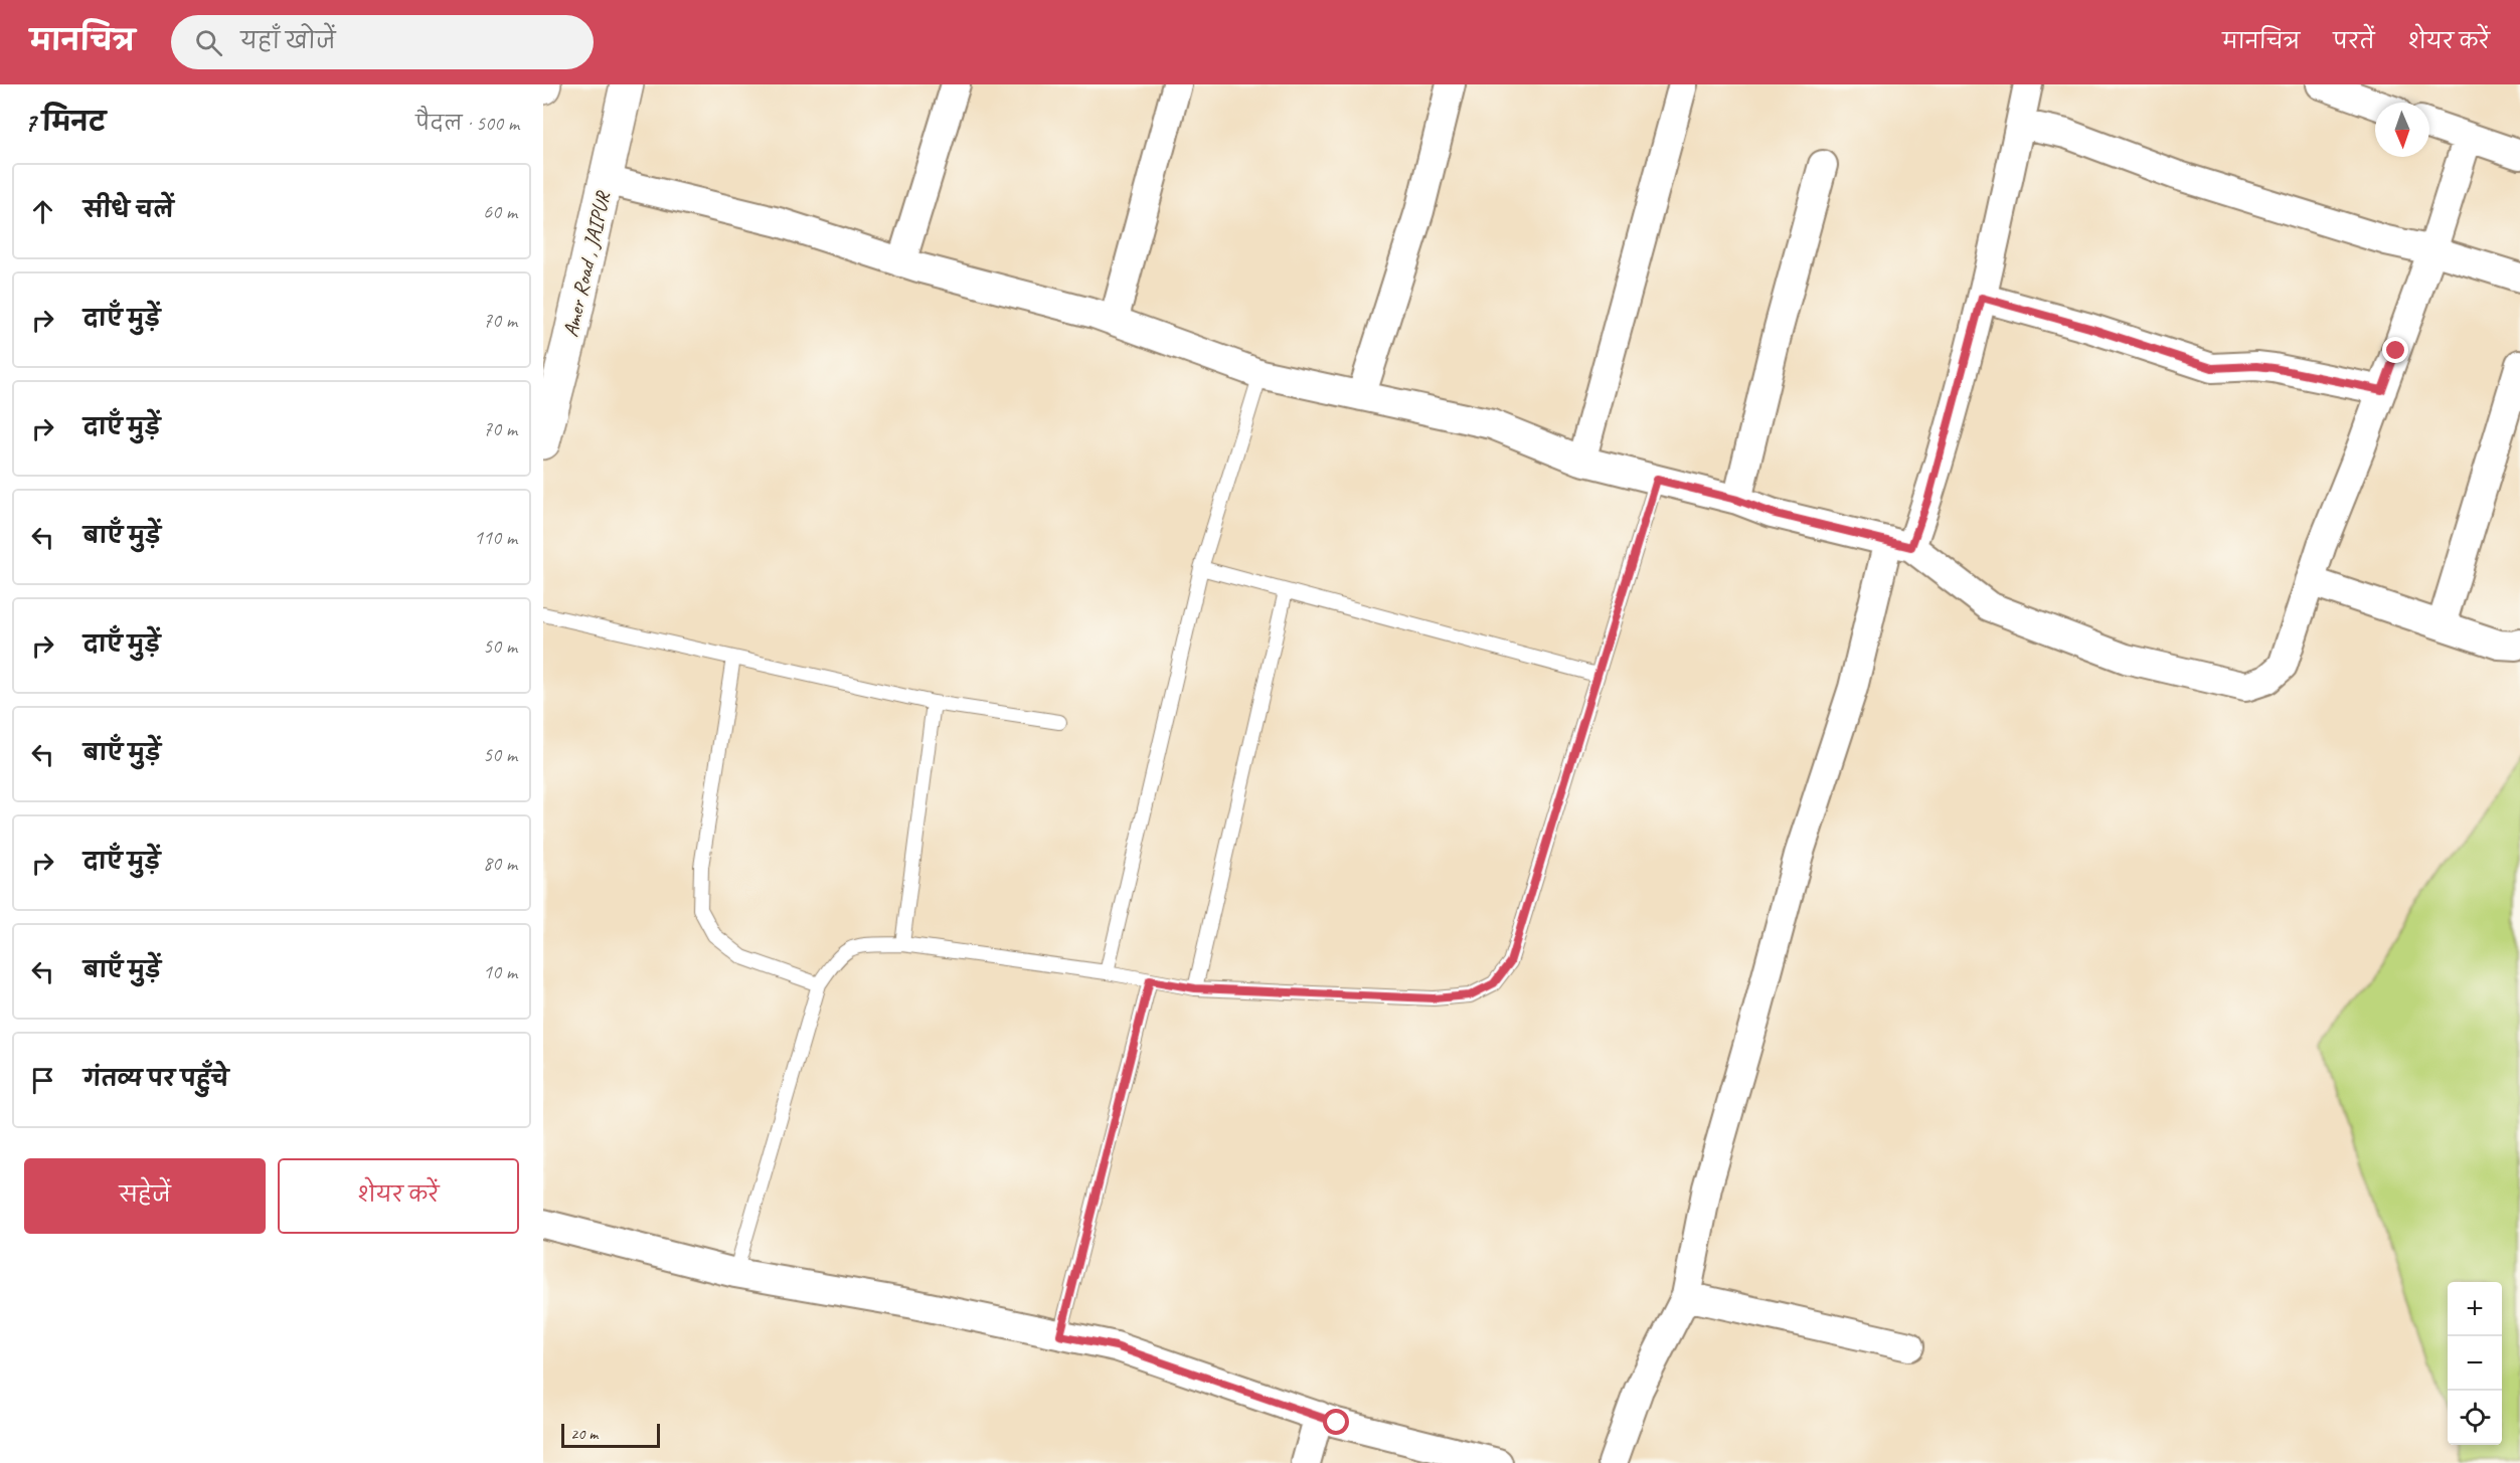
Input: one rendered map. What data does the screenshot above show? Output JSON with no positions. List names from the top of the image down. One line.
{"streets":{"main road":["Amer Road , JAIPUR"]},"scale_bar":"20 m","north":"bottom","page":{"header":"मानचित्र","search":"यहाँ खोजें","nav":["मानचित्र","परतें","शेयर करें"],"heading":["7 मिनट","पैदल · 500 m"],"list":[["सीधे चलें","60 m"],["दाएँ मुड़ें","70 m"],["दाएँ मुड़ें","70 m"],["बाएँ मुड़ें","110 m"],["दाएँ मुड़ें","50 m"],["बाएँ मुड़ें","50 m"],["दाएँ मुड़ें","80 m"],["बाएँ मुड़ें","10 m"],"गंतव्य पर पहुँचे"],"buttons":["सहेजें","शेयर करें"],"map_buttons":["+","−"],"scale":"20 m"}}
